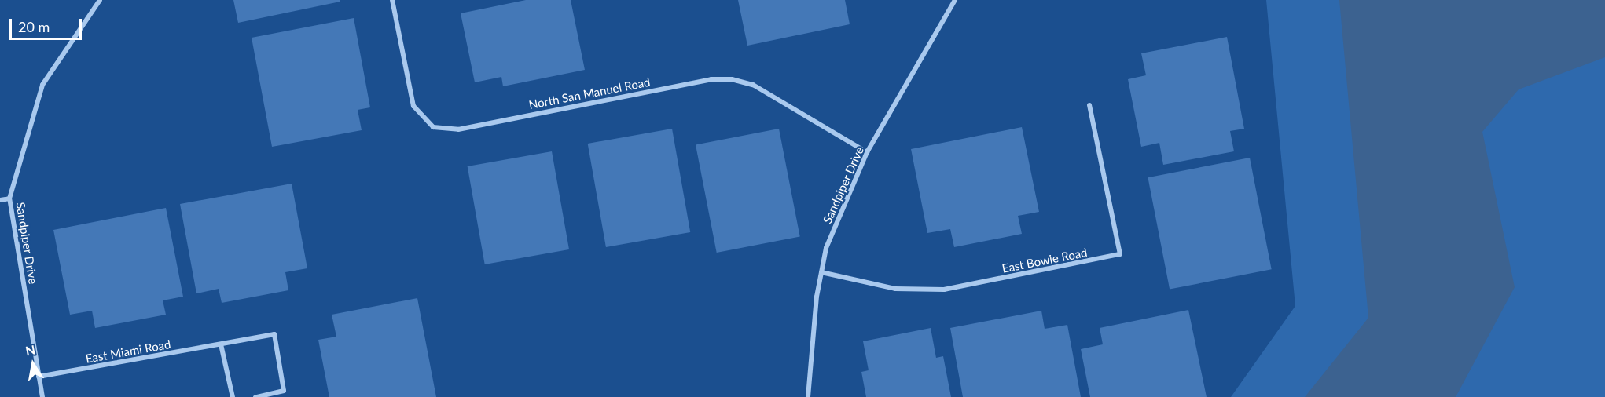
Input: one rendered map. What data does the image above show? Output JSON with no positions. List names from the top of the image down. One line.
{"streets":{"street":["North San Manuel Road","Sandpiper Drive","East Bowie Road","East Miami Road"]},"crossings":[["North San Manuel Road","Sandpiper Drive"],["Sandpiper Drive","East Bowie Road"],["Sandpiper Drive","East Miami Road"]],"scale_bar":"20 m","north":"top"}
